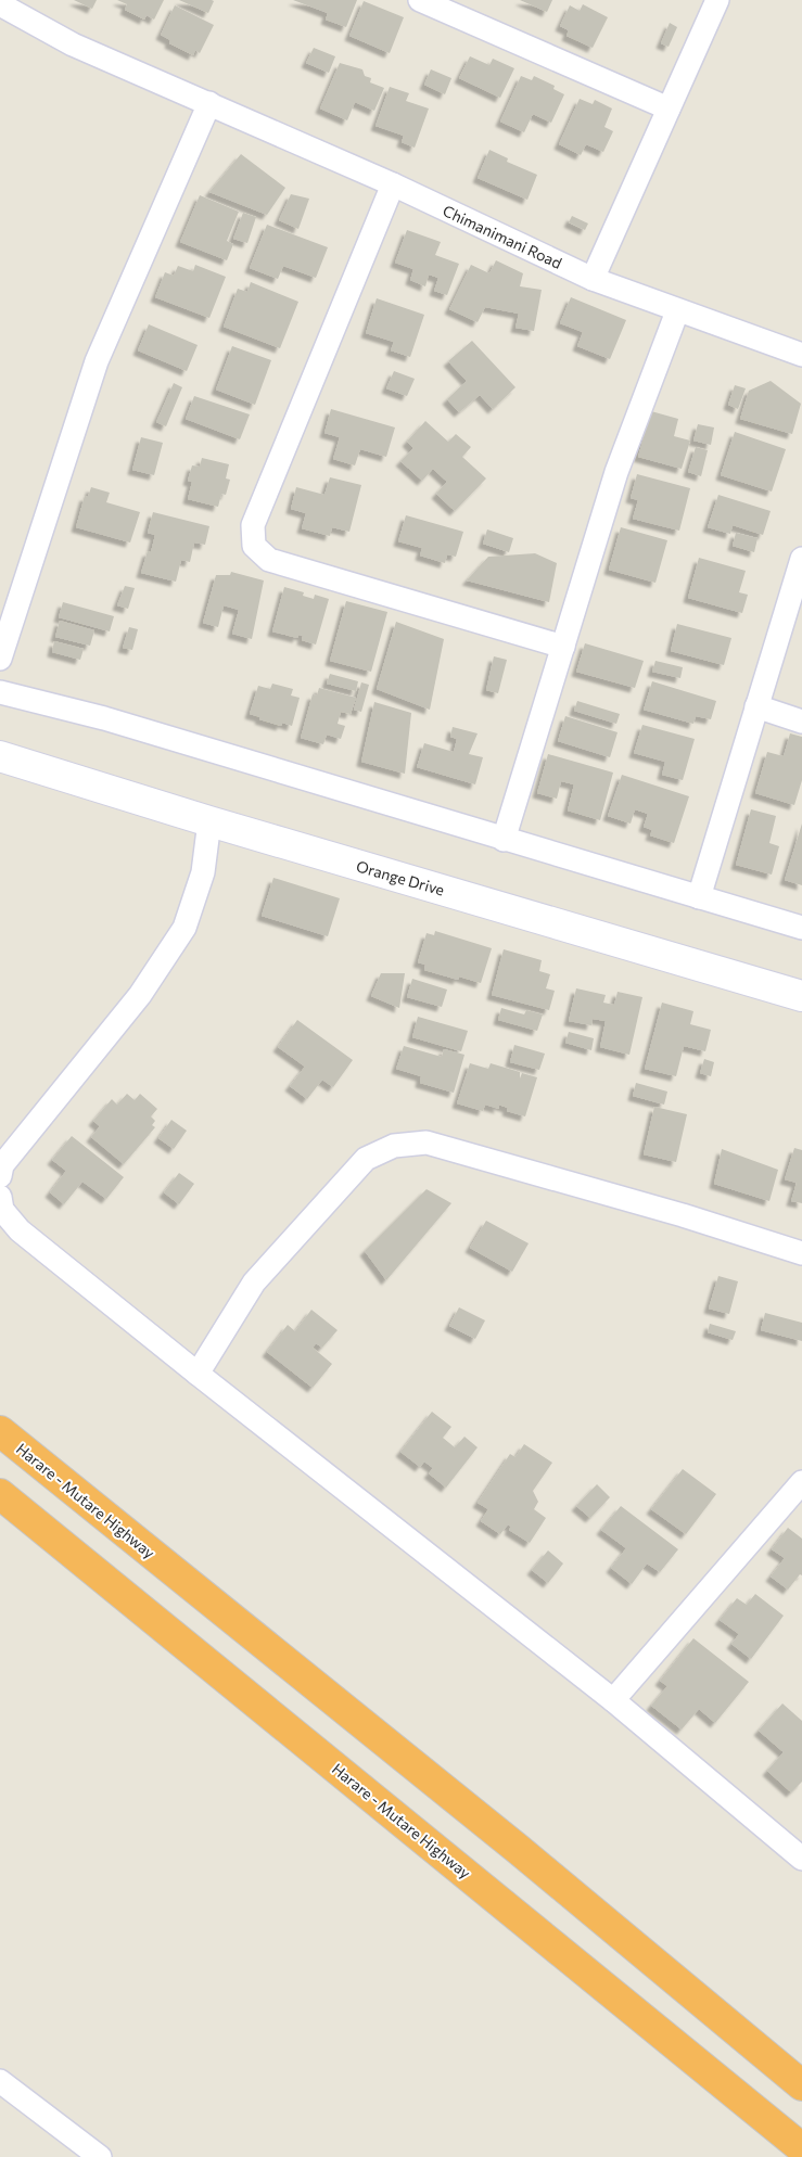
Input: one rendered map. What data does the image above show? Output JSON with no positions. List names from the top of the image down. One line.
{"streets":{"highway":["Harare - Mutare Highway"],"street":["Chimanimani Road","Orange Drive"]}}
